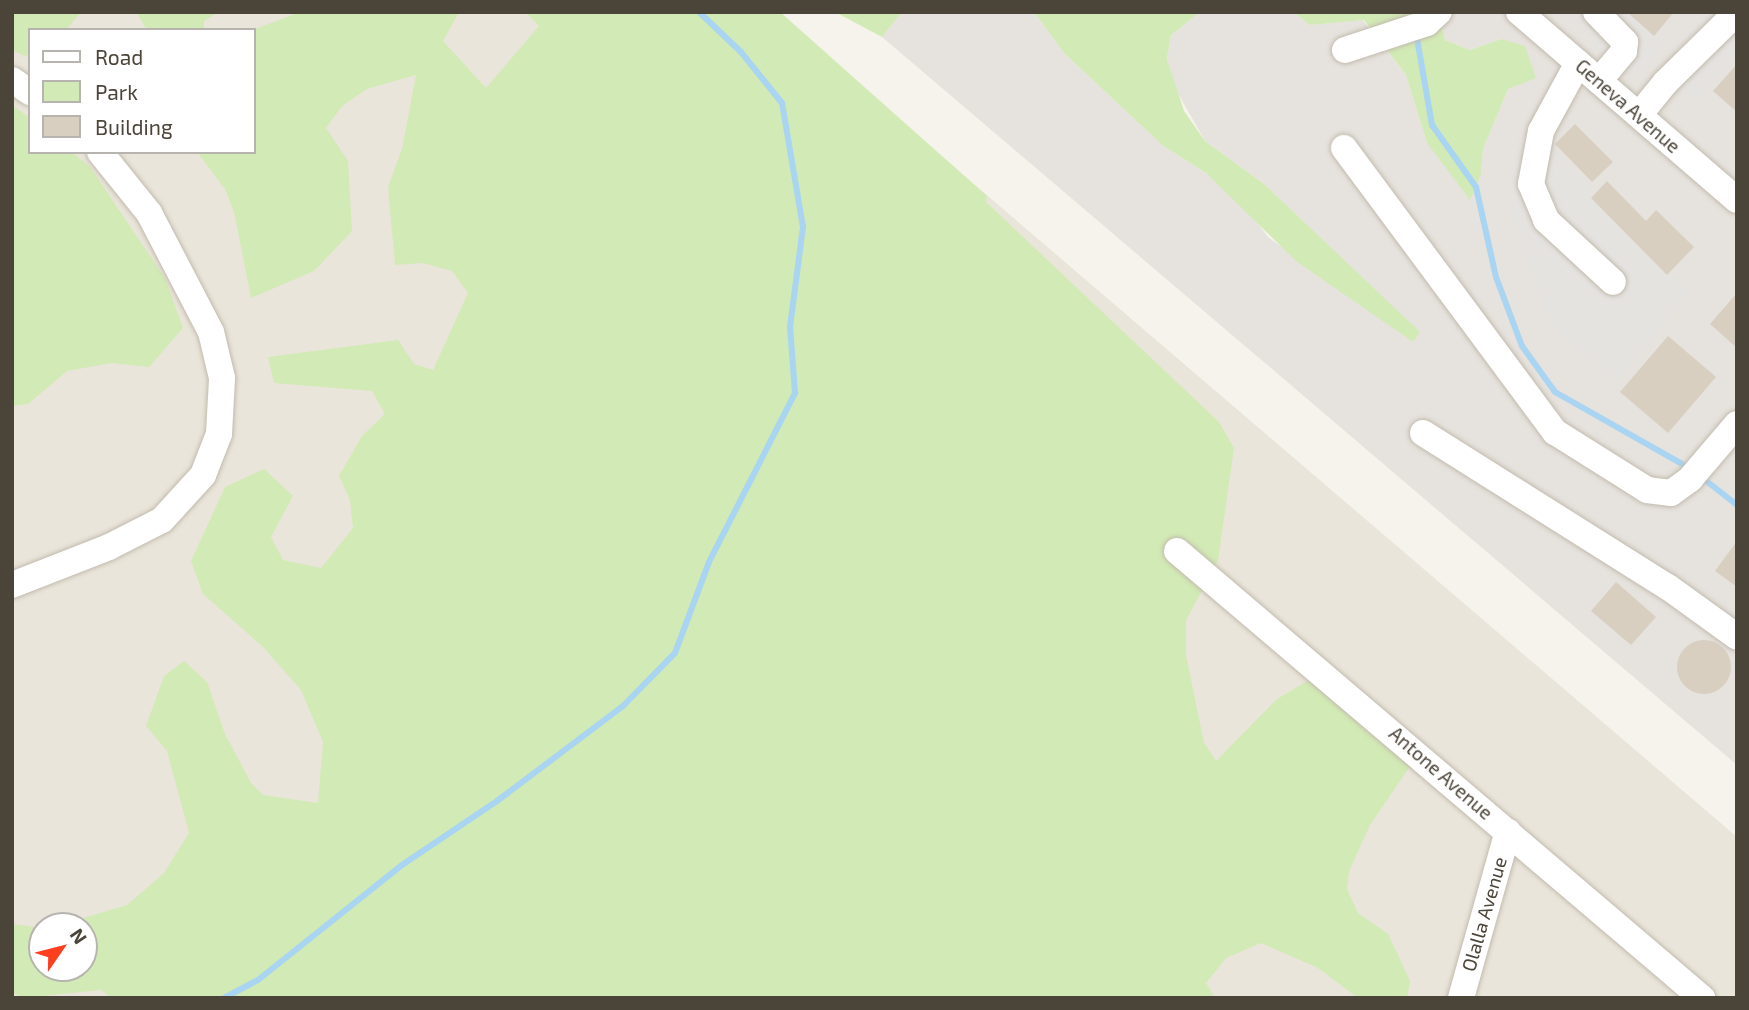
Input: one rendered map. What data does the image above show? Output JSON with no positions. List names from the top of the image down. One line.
{"streets":{"street":["Geneva Avenue","Antone Avenue","Olalla Avenue"]},"crossings":[["Antone Avenue","Olalla Avenue"]],"legend":["Road","Park","Building"],"north":"top right"}
